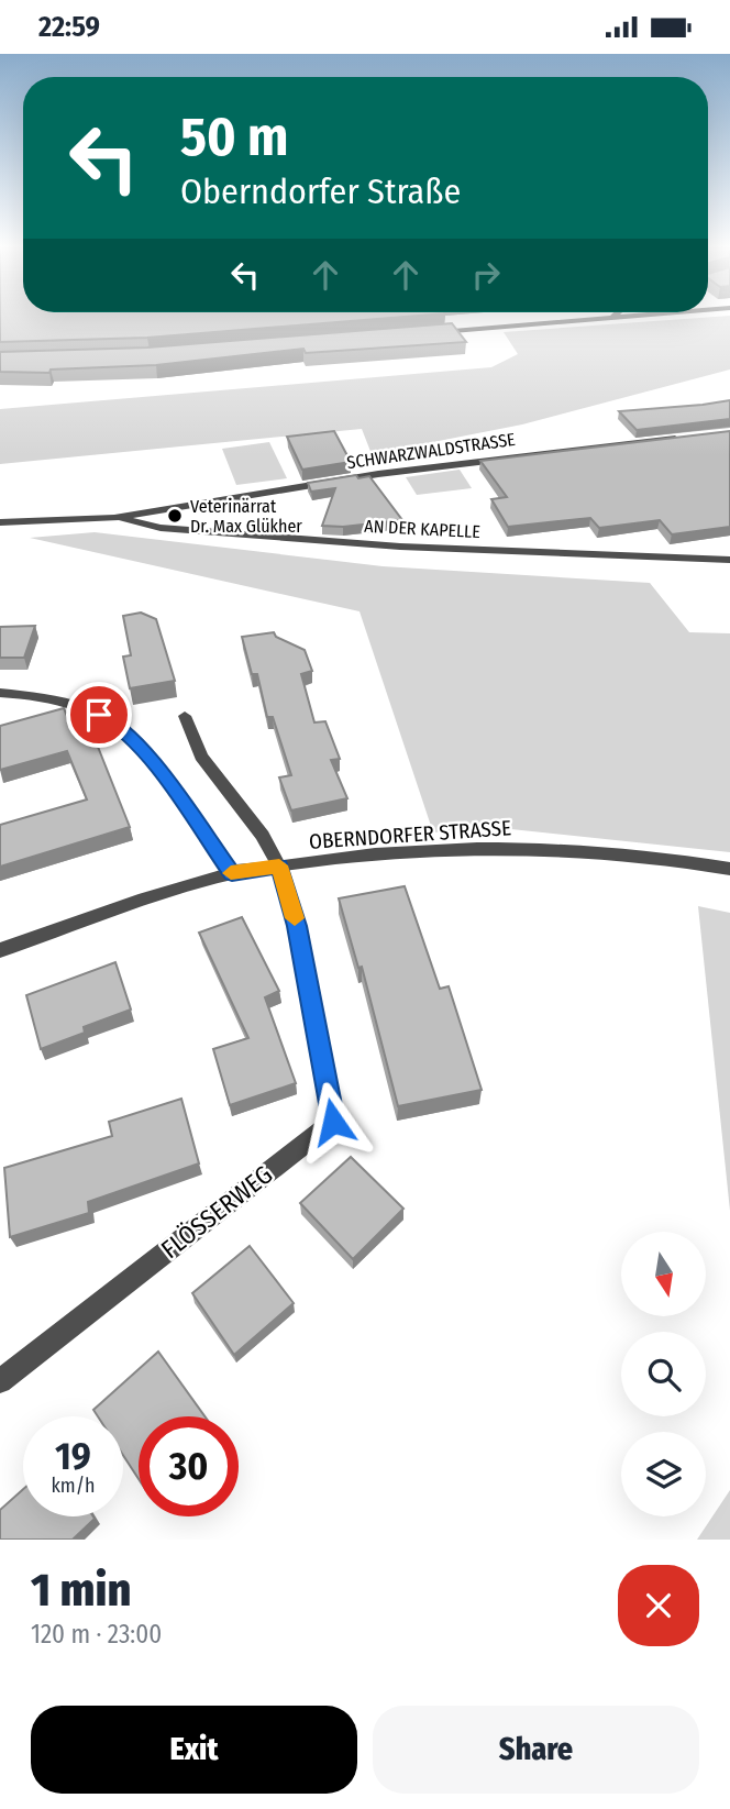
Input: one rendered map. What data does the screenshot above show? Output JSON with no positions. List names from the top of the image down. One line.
{"streets":{"street":["SCHWARZWALDSTRASSE","AN DER KAPELLE","OBERNDORFER STRASSE","FLÖSSERWEG"]},"crossings":[["SCHWARZWALDSTRASSE","AN DER KAPELLE"],["OBERNDORFER STRASSE","FLÖSSERWEG"]],"places":["Veterinärrat Dr. Max Glükher"],"north":"bottom","page":{"status":"22:59","turn":["50 m","Oberndorfer Straße"],"speed":"19 km/h","limit":"30","heading":["1 min","120 m · 23:00"],"buttons":["Exit","Share"]}}
